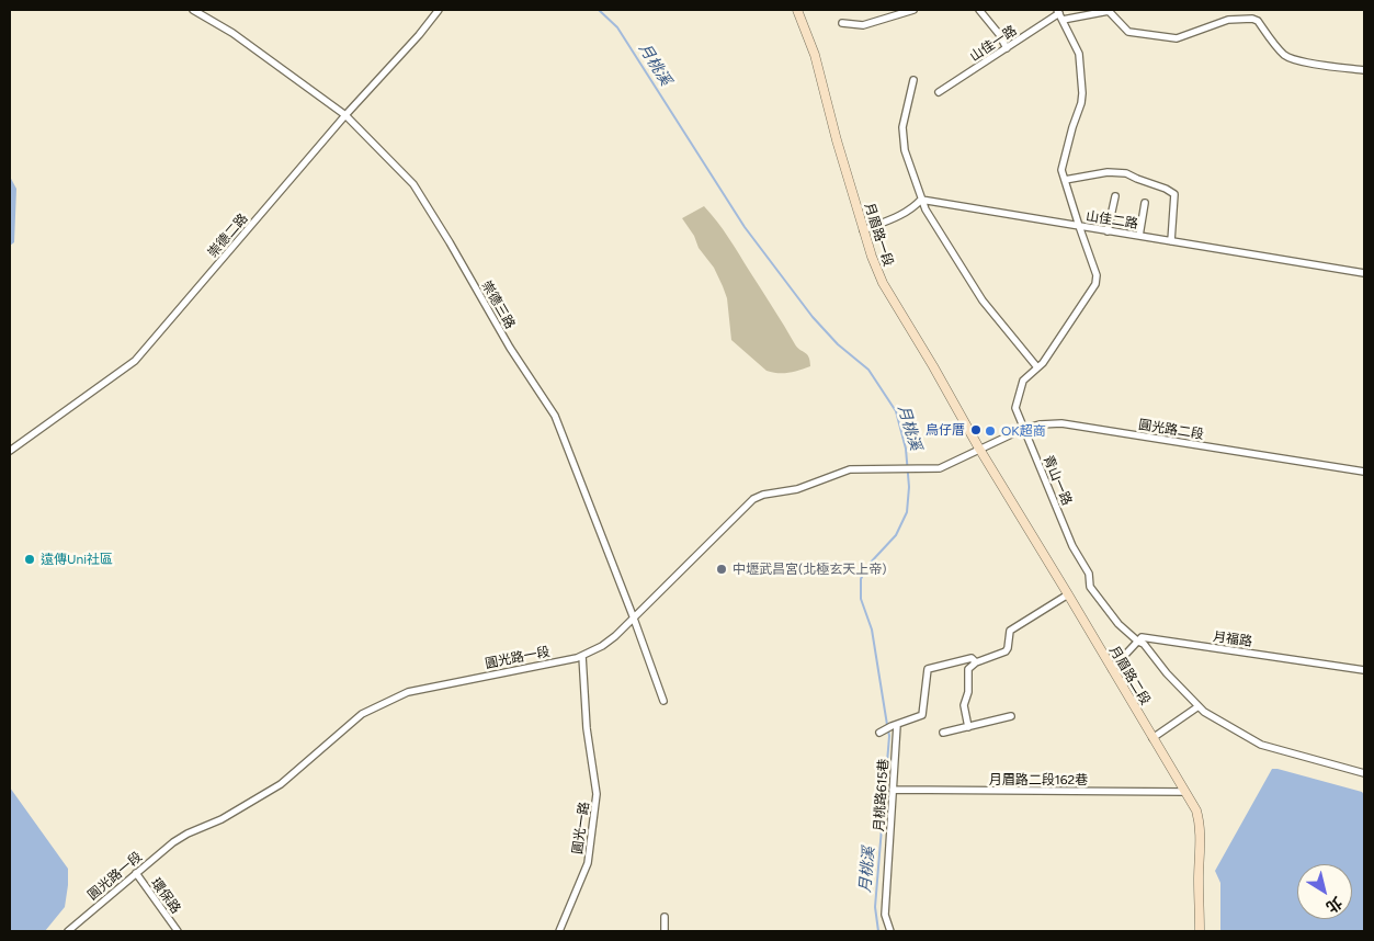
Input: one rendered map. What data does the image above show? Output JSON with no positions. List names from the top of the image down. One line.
{"streets":{"street":["山佳一路","山佳二路","月眉路一段","崇德二路","崇德三路","圓光路二段","青山一路","月福路","圓光路一段","月眉路二段","月眉路二段162巷","月桃路615巷","圓光一路","環保路"]},"crossings":[["山佳一路","青山一路"],["山佳二路","青山一路"],["月眉路一段","圓光路二段"],["月眉路一段","圓光路一段"],["月眉路一段","月眉路二段"],["崇德二路","崇德三路"],["崇德三路","圓光路一段"],["圓光路二段","青山一路"],["圓光路二段","圓光路一段"],["圓光路二段","月眉路二段"],["青山一路","月福路"],["圓光路一段","月眉路二段"],["圓光路一段","圓光一路"],["圓光路一段","環保路"],["月眉路二段","月眉路二段162巷"],["月眉路二段162巷","月桃路615巷"]],"water":["月桃溪"],"places":["烏仔厝","OK超商","遠傳Uni社區","中壢武昌宮(北極玄天上帝)"],"north":"bottom right"}
